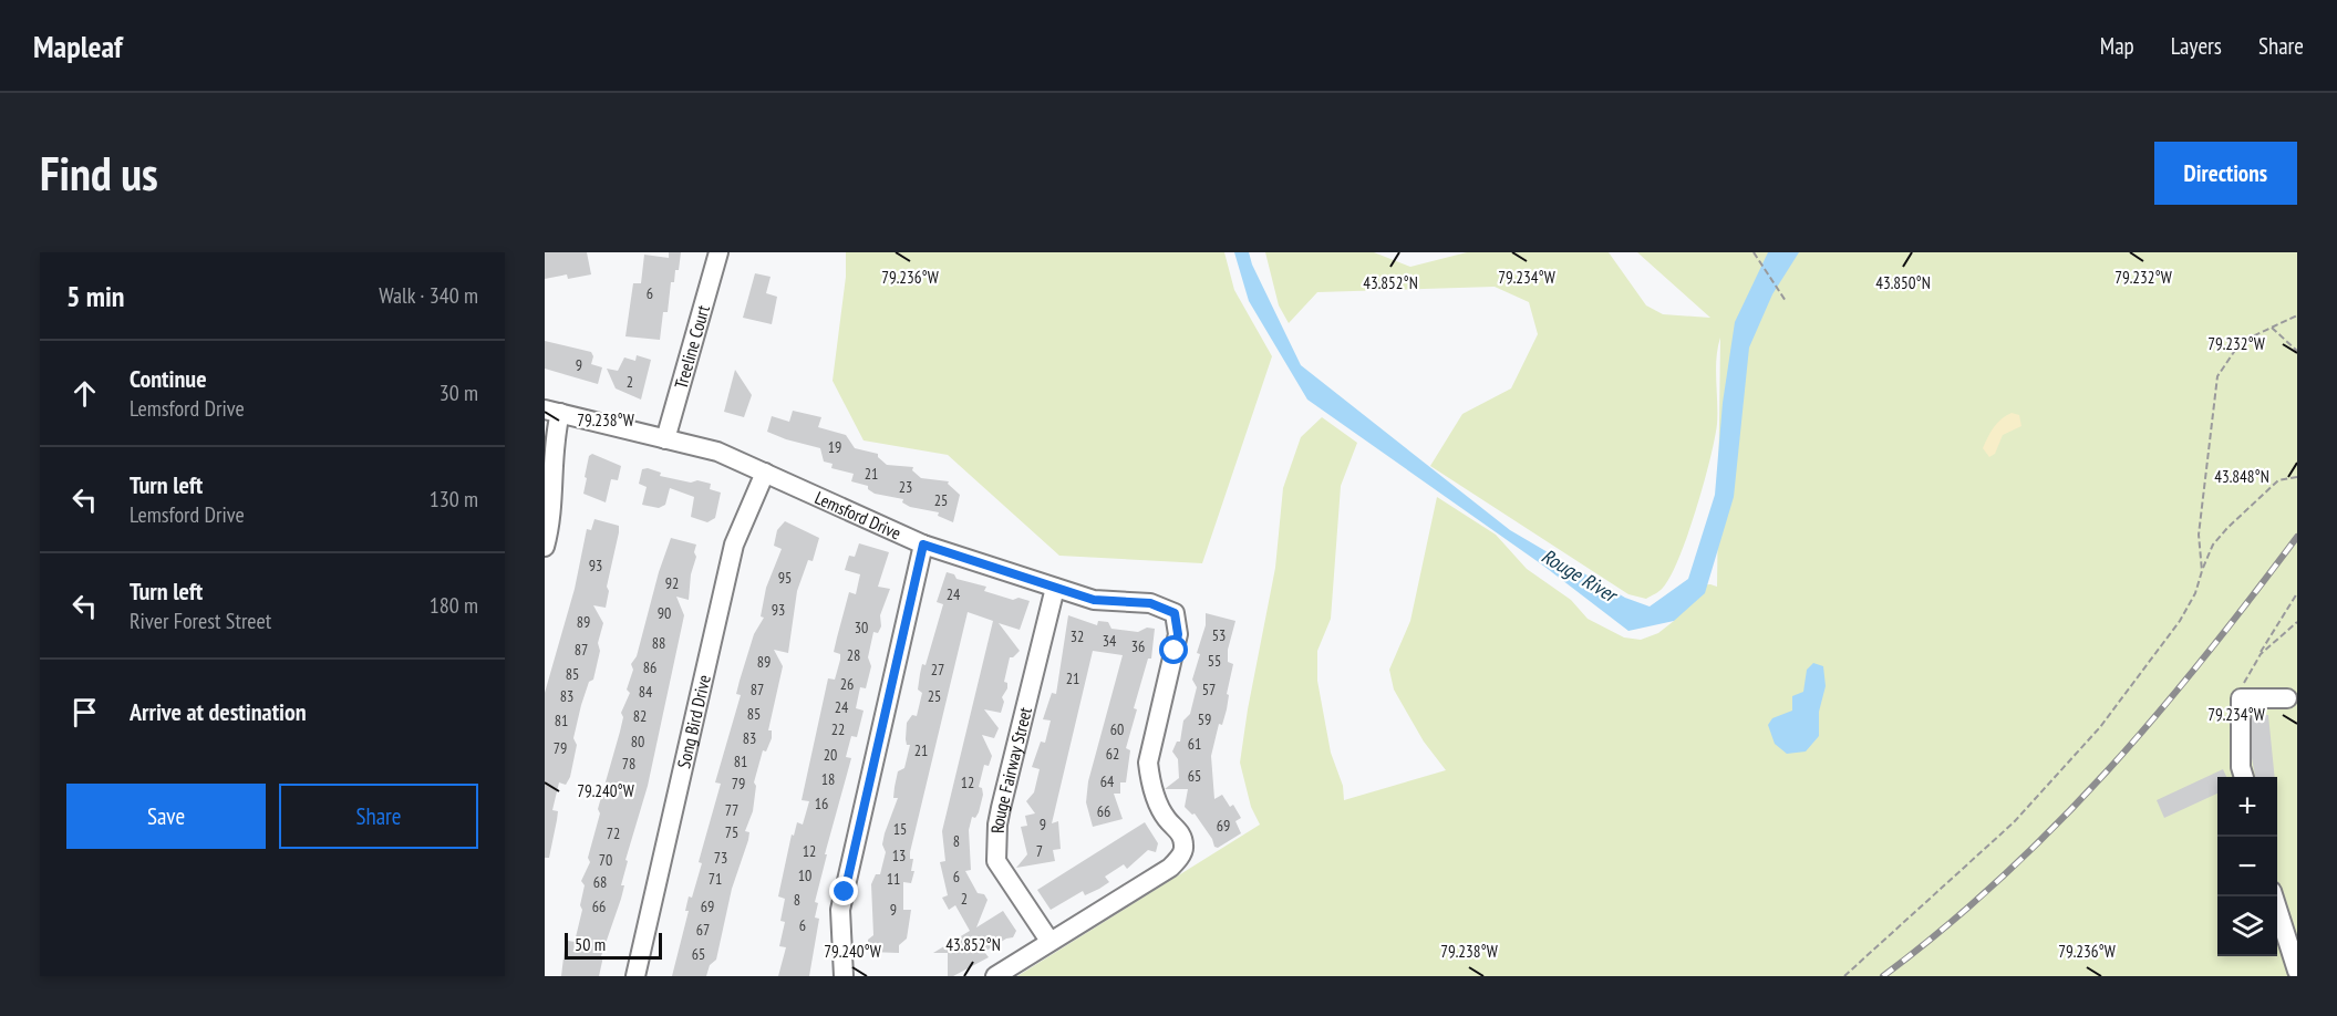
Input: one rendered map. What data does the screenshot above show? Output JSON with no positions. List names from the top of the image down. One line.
{"streets":{"street":["Treeline Court","Lemsford Drive","Song Bird Drive","Rouge Fairway Street"]},"crossings":[["Treeline Court","Lemsford Drive"],["Lemsford Drive","Song Bird Drive"],["Lemsford Drive","Rouge Fairway Street"]],"water":["Rouge River"],"house_numbers":["6","9","2","19","21","23","25","93","95","92","24","93","90","89","30","53","32","34","88","36","87","28","55","89","86","27","85","21","26","87","57","84","83","25","24","85","82","59","81","22","60","83","80","61","79","21","62","20","81","78","65","18","64","12","79","16","77","66","9","69","15","75","72","8","12","7","13","73","70","10","6","71","11","68","2","8","66","69","9","6","67","65"],"scale_bar":"50 m","page":{"header":"Mapleaf","nav":["Map","Layers","Share"],"buttons":["Directions",["Save","Share"]],"title":"Find us","heading":["5 min","Walk · 340 m"],"list":[["Continue","Lemsford Drive","30 m"],["Turn left","Lemsford Drive","130 m"],["Turn left","River Forest Street","180 m"],"Arrive at destination"],"map_buttons":["+","−"],"scale":"50 m"},"coordinates":["79.232°W","79.236°W","79.234°W","43.852°N","43.850°N","79.238°W","43.848°N","79.240°W"]}
